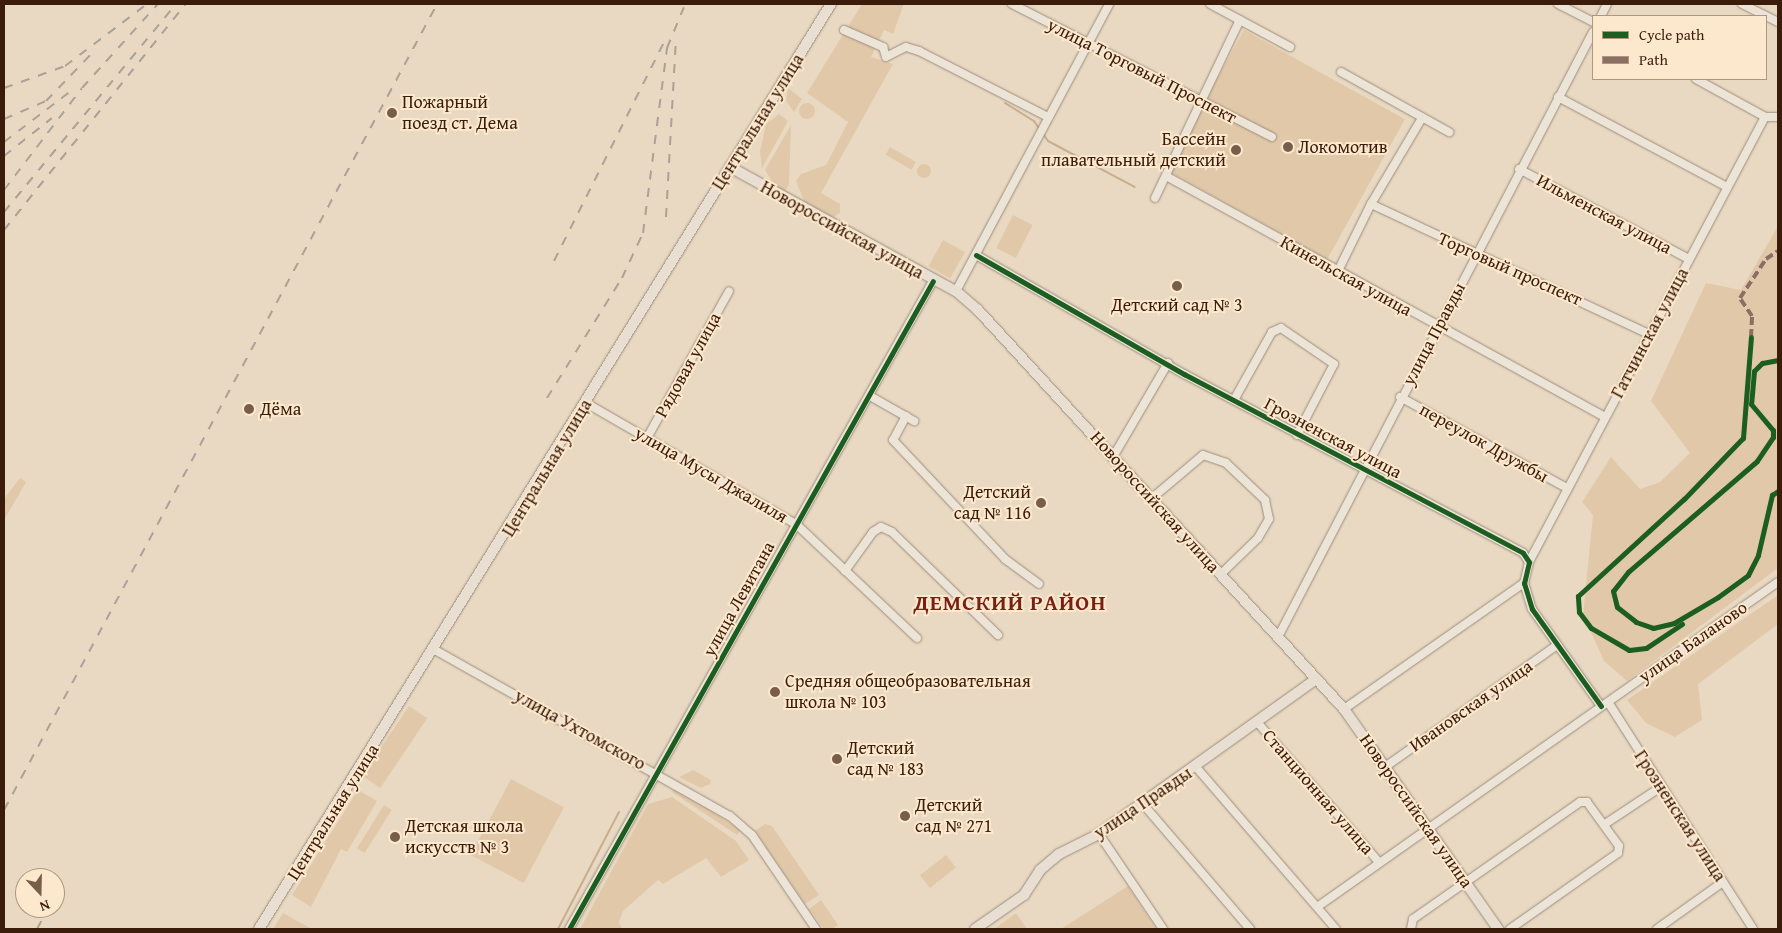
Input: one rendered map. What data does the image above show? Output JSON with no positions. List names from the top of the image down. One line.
{"streets":{"main road":["Центральная улица","Новороссийская улица","улица Правды"],"street":["улица Торговый Проспект","Ильменская улица","Торговый проспект","Кинельская улица","Гатчинская улица","Рядовая улица","Грозненская улица","переулок Дружбы","улица Мусы Джалиля","улица Левитана","улица Баланово","Ивановская улица","улица Ухтомского","Станционная улица"]},"crossings":[["Центральная улица","Новороссийская улица"],["Центральная улица","улица Мусы Джалиля"],["Центральная улица","улица Ухтомского"],["Ильменская улица","Гатчинская улица"],["Ильменская улица","улица Правды"],["Новороссийская улица","улица Правды"],["Новороссийская улица","улица Левитана"],["Новороссийская улица","улица Баланово"],["Новороссийская улица","Ивановская улица"],["Торговый проспект","Гатчинская улица"],["Торговый проспект","улица Правды"],["Кинельская улица","Гатчинская улица"],["Кинельская улица","улица Правды"],["Гатчинская улица","Грозненская улица"],["Гатчинская улица","переулок Дружбы"],["улица Правды","Грозненская улица"],["улица Правды","переулок Дружбы"],["улица Правды","Станционная улица"],["Рядовая улица","улица Мусы Джалиля"],["Грозненская улица","улица Баланово"],["Грозненская улица","Ивановская улица"],["улица Мусы Джалиля","улица Левитана"],["улица Левитана","улица Ухтомского"],["улица Баланово","Станционная улица"]],"districts":["ДЕМСКИЙ РАЙОН"],"places":["Пожарный поезд ст. Дема","Локомотив","Бассейн плавательный детский","Детский сад № 3","Дёма","Детский сад № 116","Средняя общеобразовательная школа № 103","Детский сад № 183","Детский сад № 271","Детская школа искусств № 3"],"legend":["Cycle path","Path"],"north":"bottom"}
